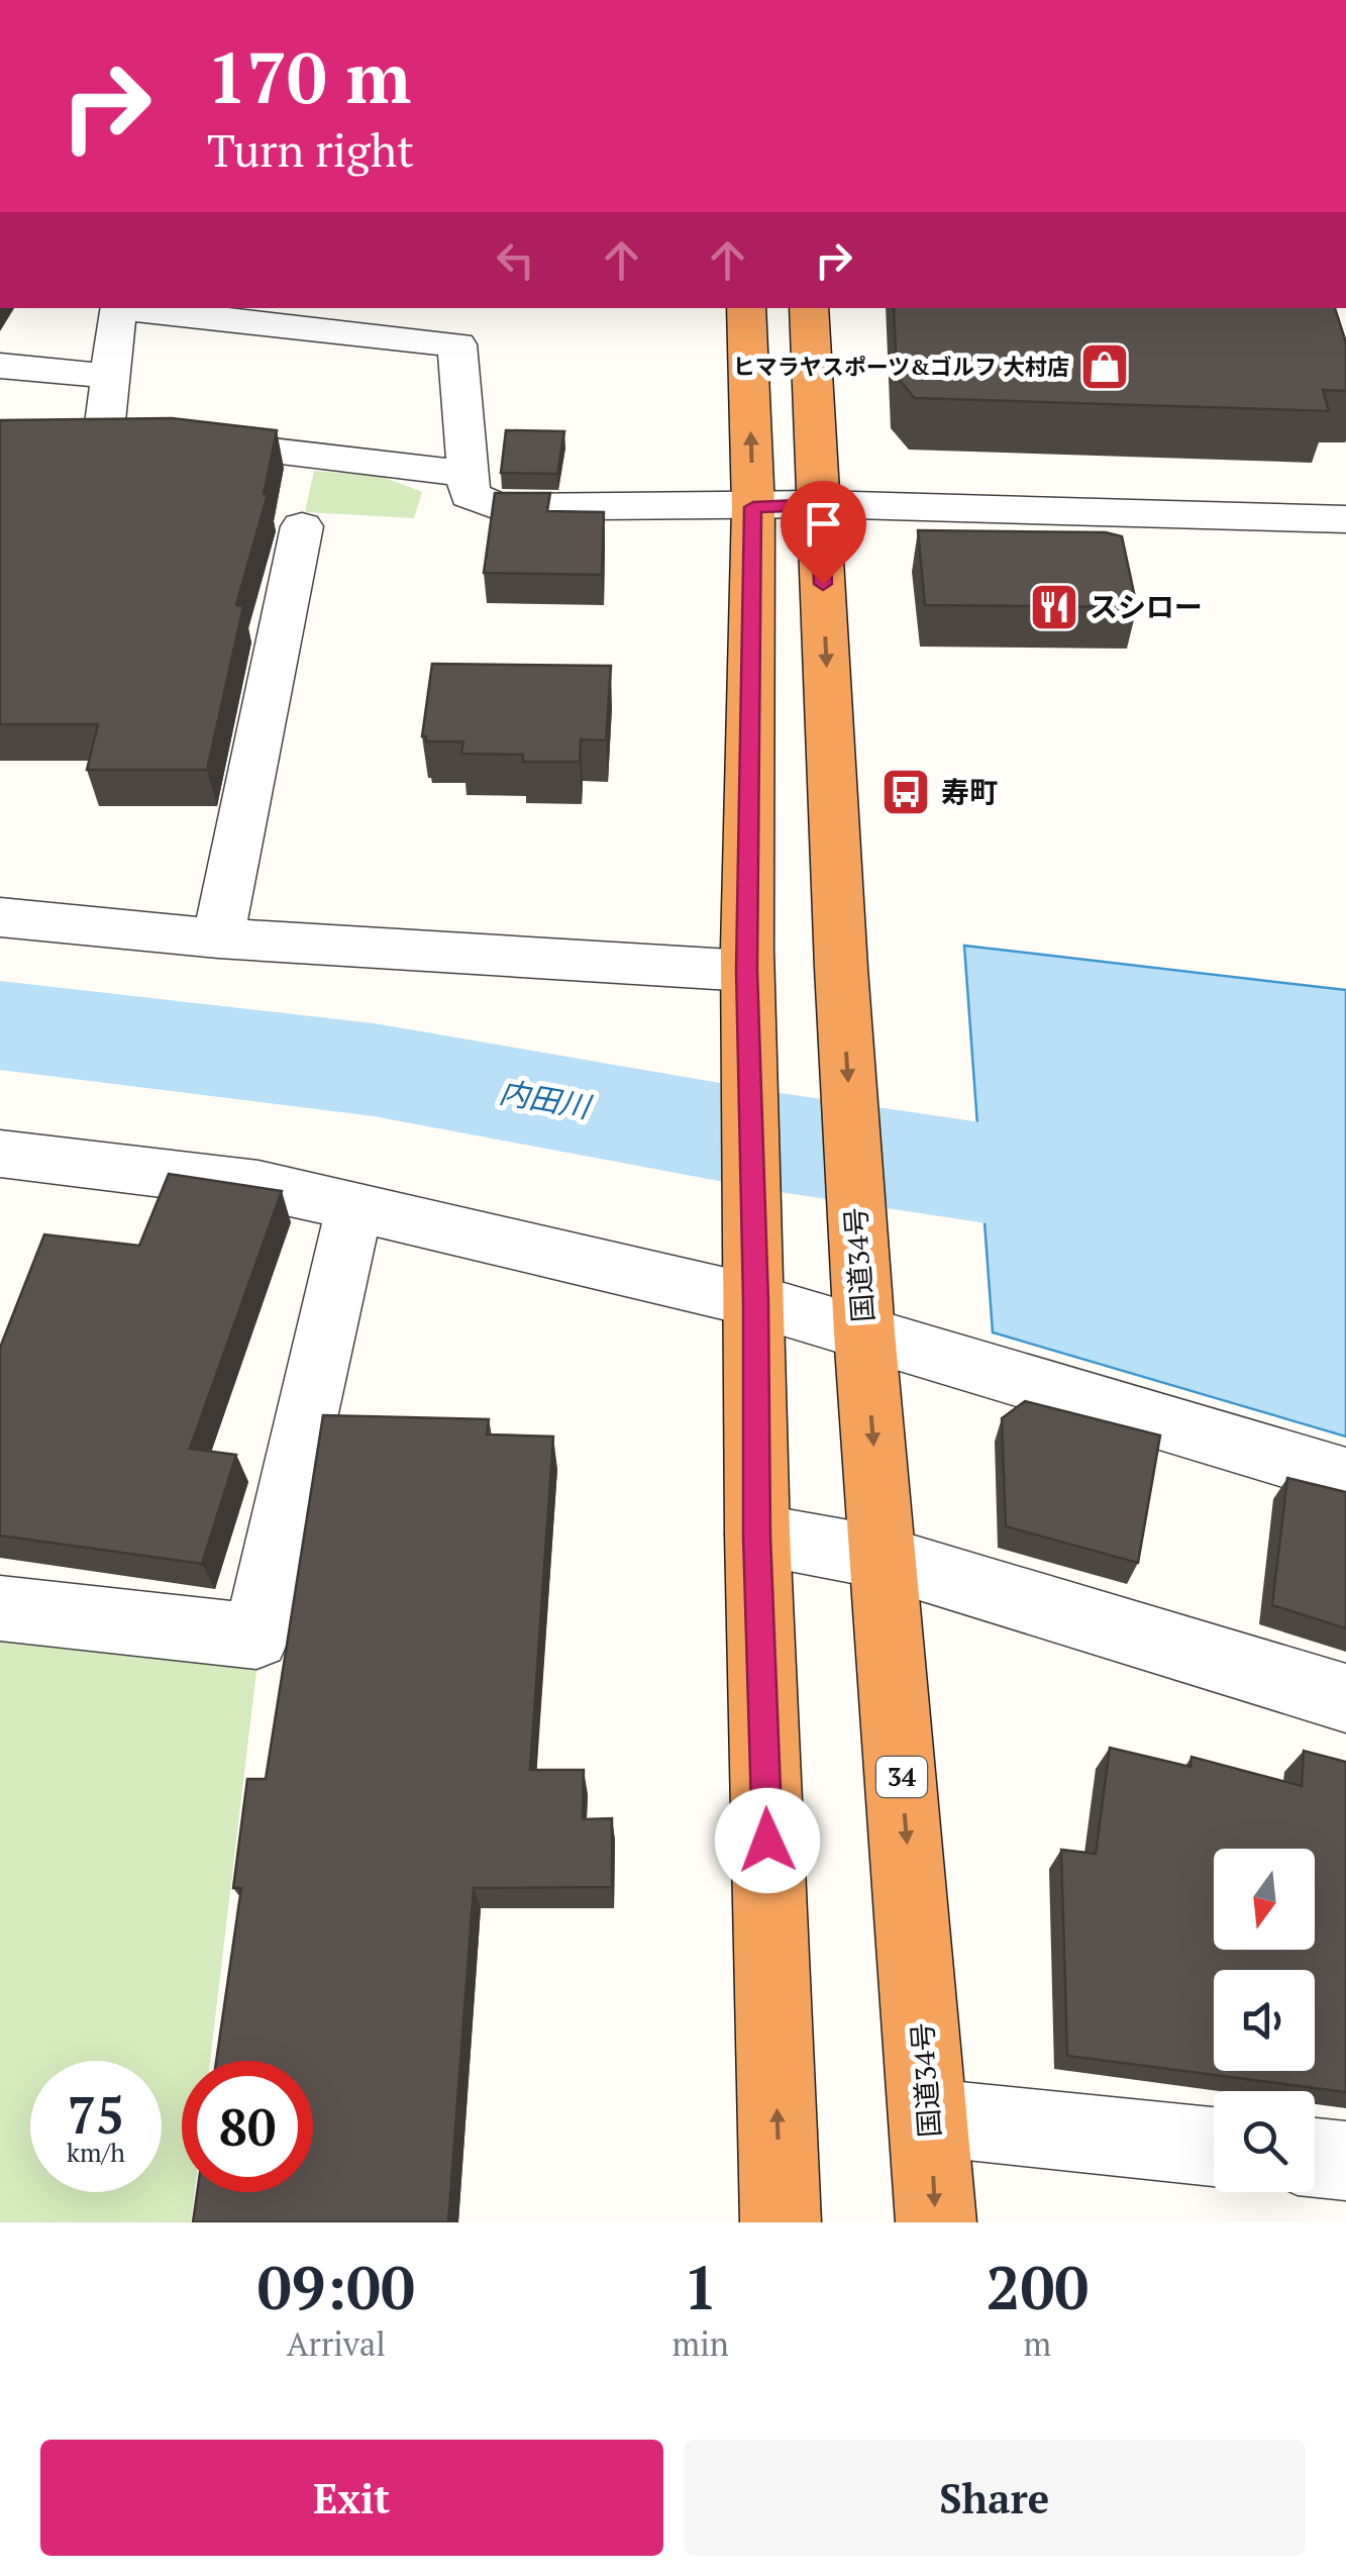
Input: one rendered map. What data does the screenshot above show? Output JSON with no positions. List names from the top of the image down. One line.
{"streets":{"highway":["国道34号","34"]},"water":["内田川"],"places":{"shop":["ヒマラヤスポーツ&ゴルフ 大村店"],"restaurant":["スシロー"],"bus stop":["寿町"]},"north":"bottom","page":{"turn":["170 m","Turn right"],"speed":"75 km/h","limit":"80","eta":["09:00","Arrival","1","min","200","m"],"buttons":["Exit","Share"]}}
